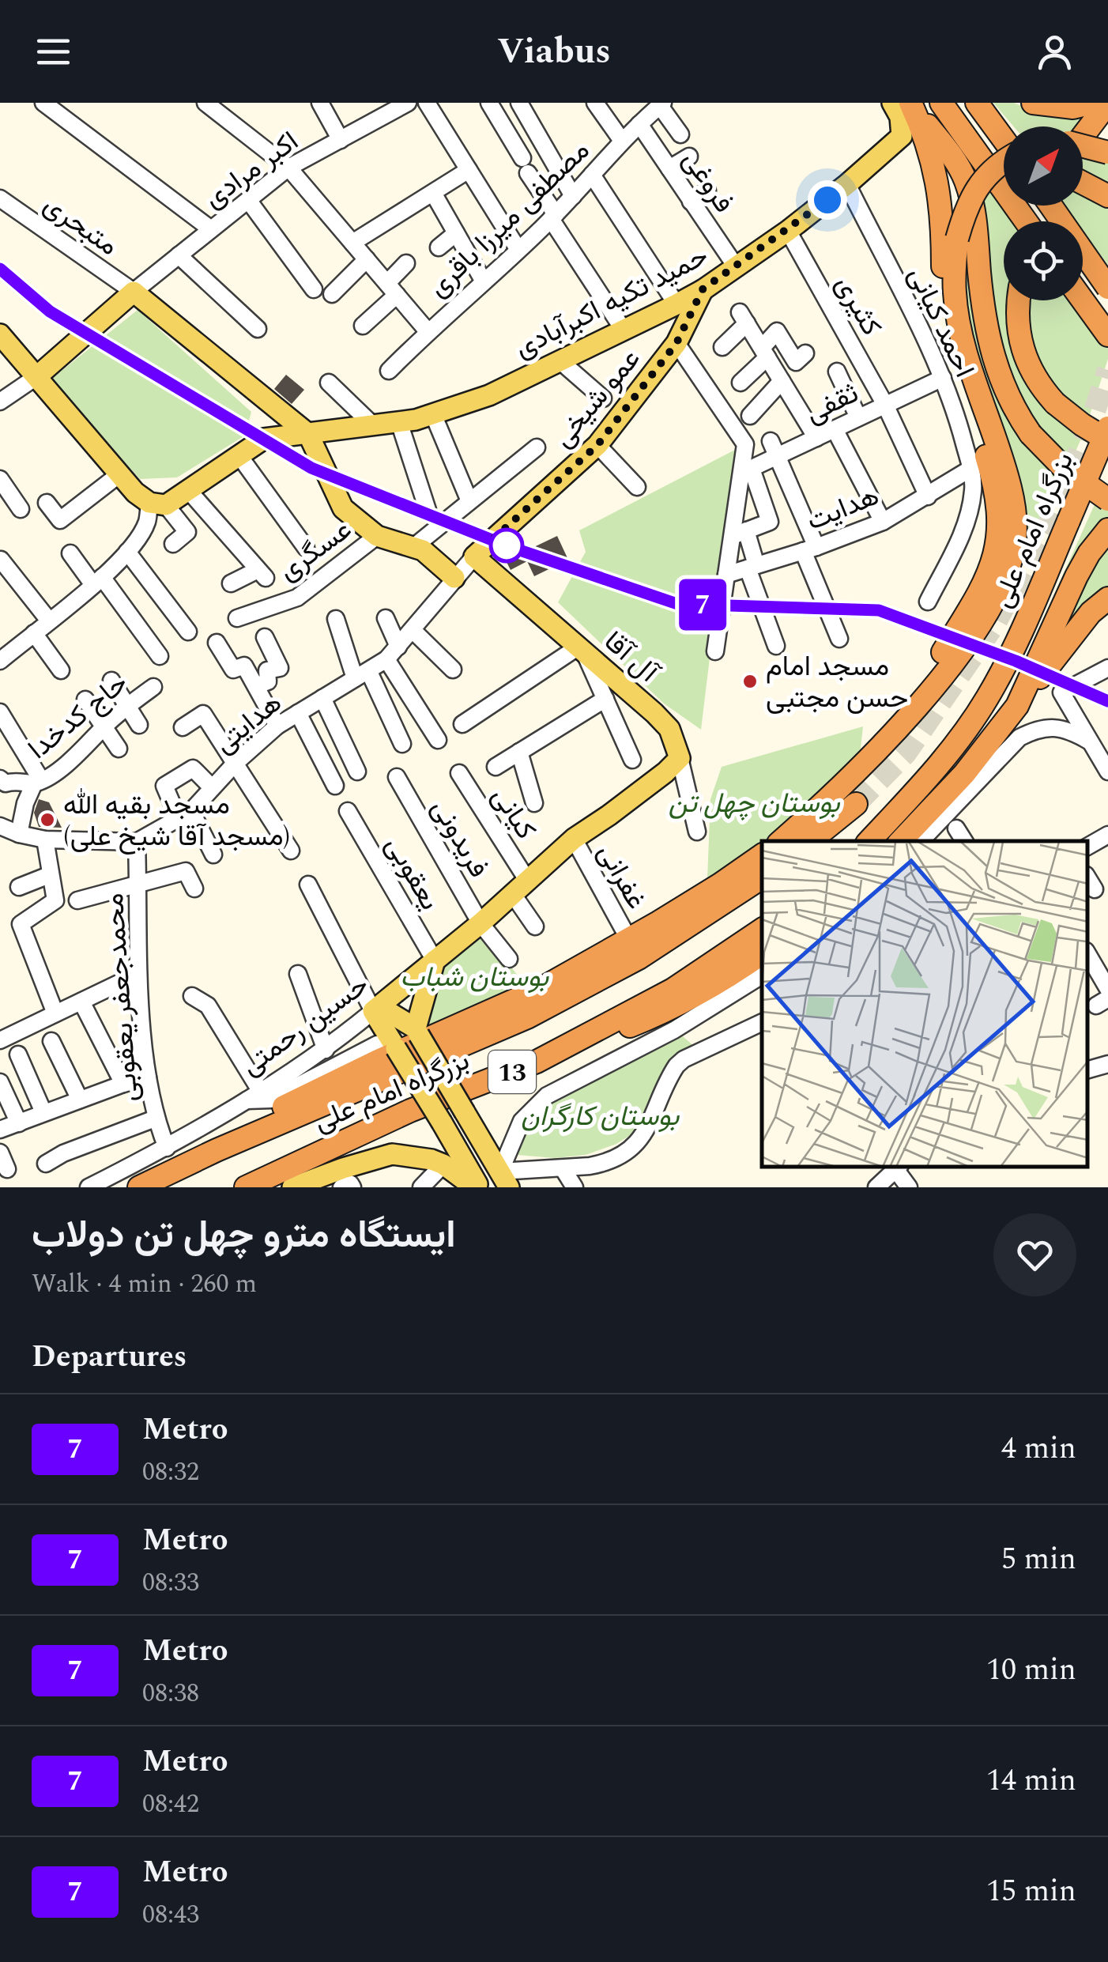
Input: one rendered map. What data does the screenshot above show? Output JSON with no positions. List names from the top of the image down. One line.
{"streets":{"highway":["بزرگراه امام علی","13"],"main road":["حمید تکیه اکبرآبادی","عمو شیخی","آل آقا","حسین رحمتی"],"street":["اکبر مرادی","فروغی","مصطفی میرزا باقری","متبحری","کثیری","احمد کیانی","ثقفی","هدایت","عسگری","حاج کدخدا","هدایتی","کیانی","فریدونی","یعقوبی","غفرانی","محمدجعفر یعقوبی"]},"crossings":[["اکبر مرادی","متبحری"],["فروغی","مصطفی میرزا باقری"],["فروغی","حمید تکیه اکبرآبادی"],["حمید تکیه اکبرآبادی","کثیری"],["حمید تکیه اکبرآبادی","احمد کیانی"],["حمید تکیه اکبرآبادی","عمو شیخی"],["کثیری","ثقفی"],["کثیری","هدایت"],["احمد کیانی","ثقفی"],["احمد کیانی","هدایت"],["عمو شیخی","آل آقا"],["عمو شیخی","هدایتی"],["آل آقا","هدایتی"],["آل آقا","حسین رحمتی"],["هدایتی","محمدجعفر یعقوبی"],["کیانی","حسین رحمتی"],["فریدونی","حسین رحمتی"],["یعقوبی","حسین رحمتی"],["غفرانی","حسین رحمتی"],["محمدجعفر یعقوبی","حسین رحمتی"]],"parks":["بوستان چهل تن","بوستان شباب","بوستان کارگران"],"places":["مسجد امام حسن مجتبی","مسجد بقیه الله (مسجد آقا شیخ علی)"],"lines":["metro line 7"],"north":"top right","page":{"header":"Viabus","on_map":"7","heading":[["ایستگاه مترو چهل تن دولاب","Walk · 4 min · 260 m"],"Departures"],"list":[{"mark":"7","name":"Metro","note":"08:32","value":"4 min"},{"mark":"7","name":"Metro","note":"08:33","value":"5 min"},{"mark":"7","name":"Metro","note":"08:38","value":"10 min"},{"mark":"7","name":"Metro","note":"08:42","value":"14 min"},{"mark":"7","name":"Metro","note":"08:43","value":"15 min"}]}}
